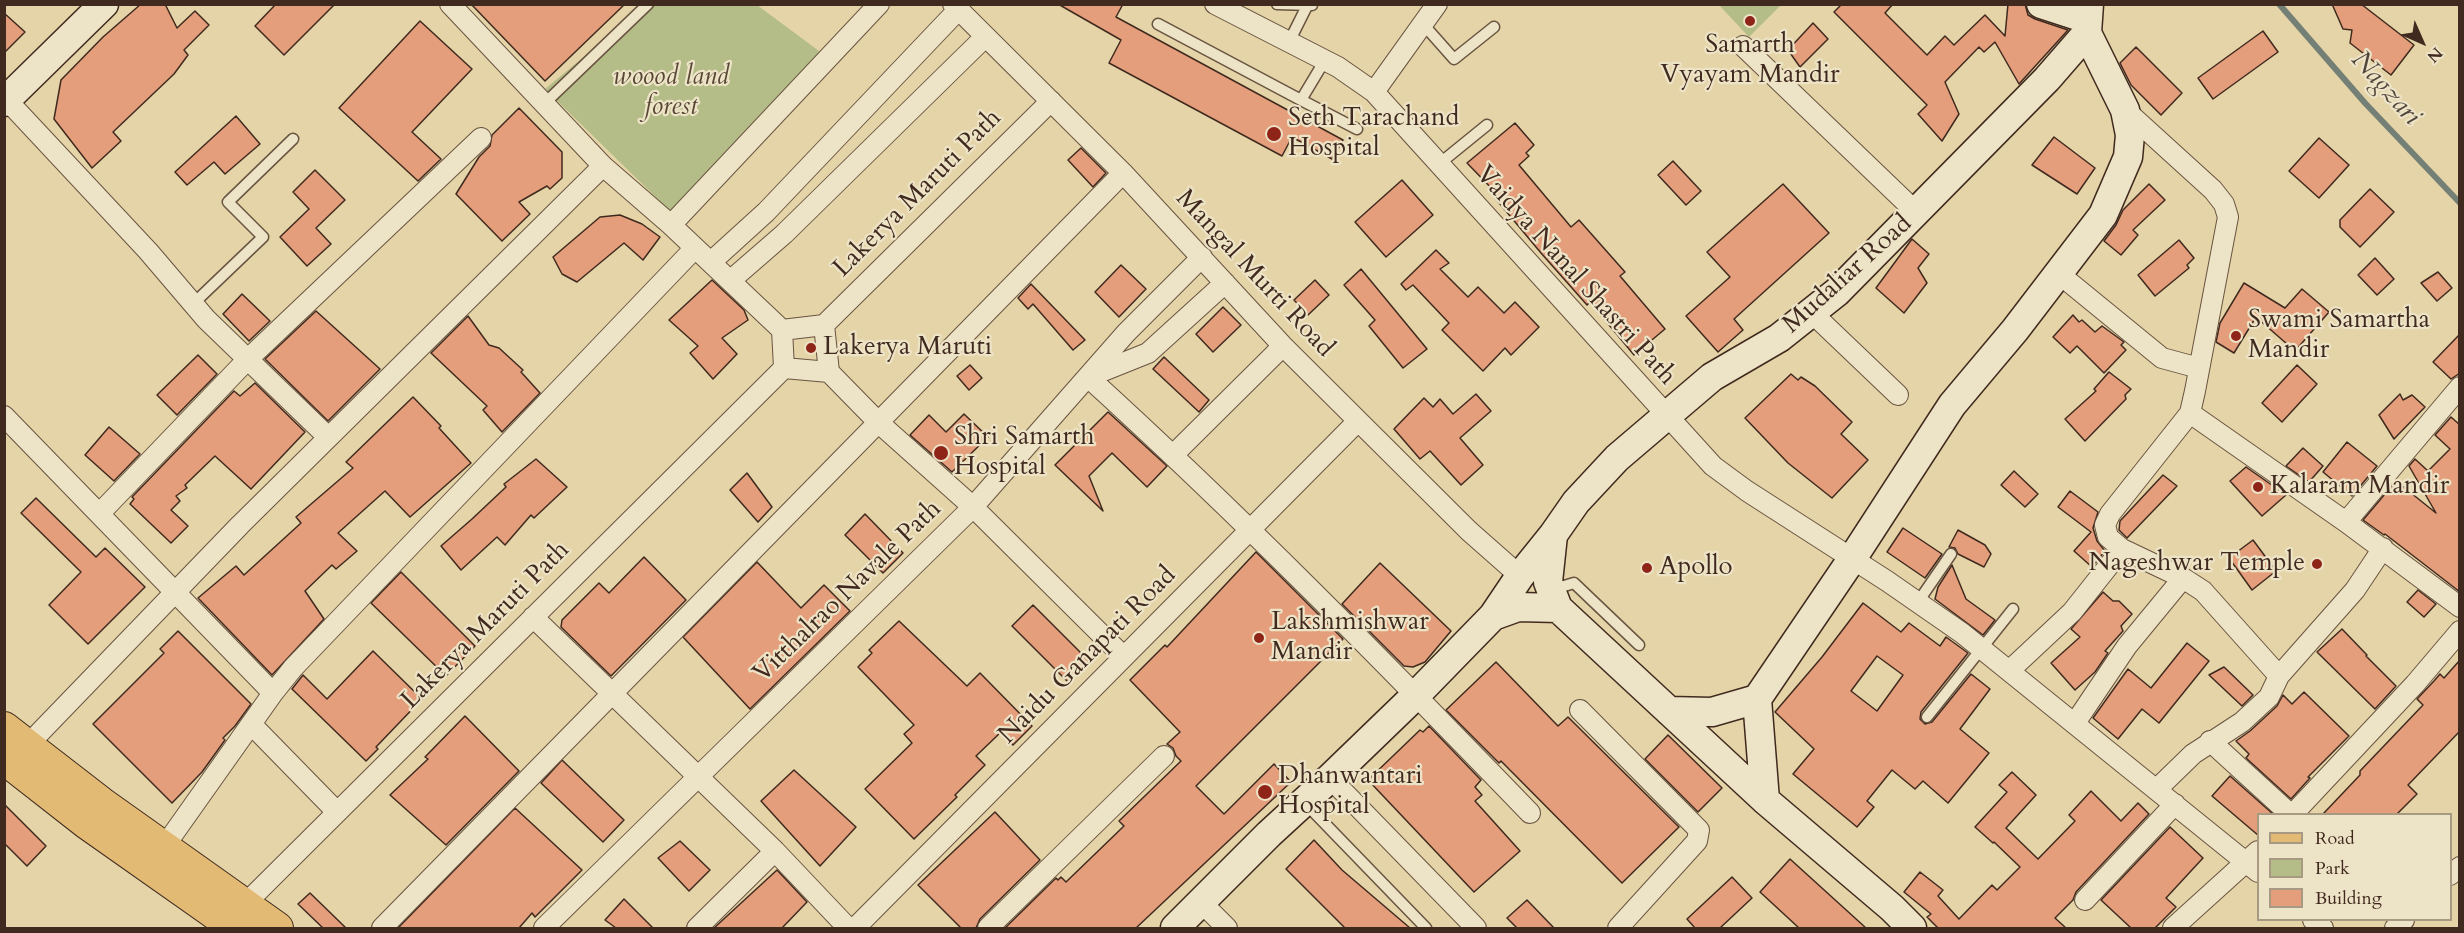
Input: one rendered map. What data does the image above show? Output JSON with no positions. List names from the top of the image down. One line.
{"streets":{"street":["Lakerya Maruti Path","Mangal Murti Road","Mudaliar Road","Vaidya Nanal Shastri Path","Vitthalrao Navale Path","Naidu Ganapati Road"]},"crossings":[["Lakerya Maruti Path","Mangal Murti Road"],["Mangal Murti Road","Mudaliar Road"],["Mangal Murti Road","Vitthalrao Navale Path"],["Mangal Murti Road","Naidu Ganapati Road"],["Mudaliar Road","Vaidya Nanal Shastri Path"]],"water":["Nagzari"],"parks":["woood land forest"],"places":["Samarth Vyayam Mandir","Seth Tarachand Hospital","Swami Samartha Mandir","Lakerya Maruti","Shri Samarth Hospital","Kalaram Mandir","Nageshwar Temple","Apollo","Lakshmishwar Mandir","Dhanwantari Hospital"],"legend":["Road","Park","Building"],"north":"bottom right"}
